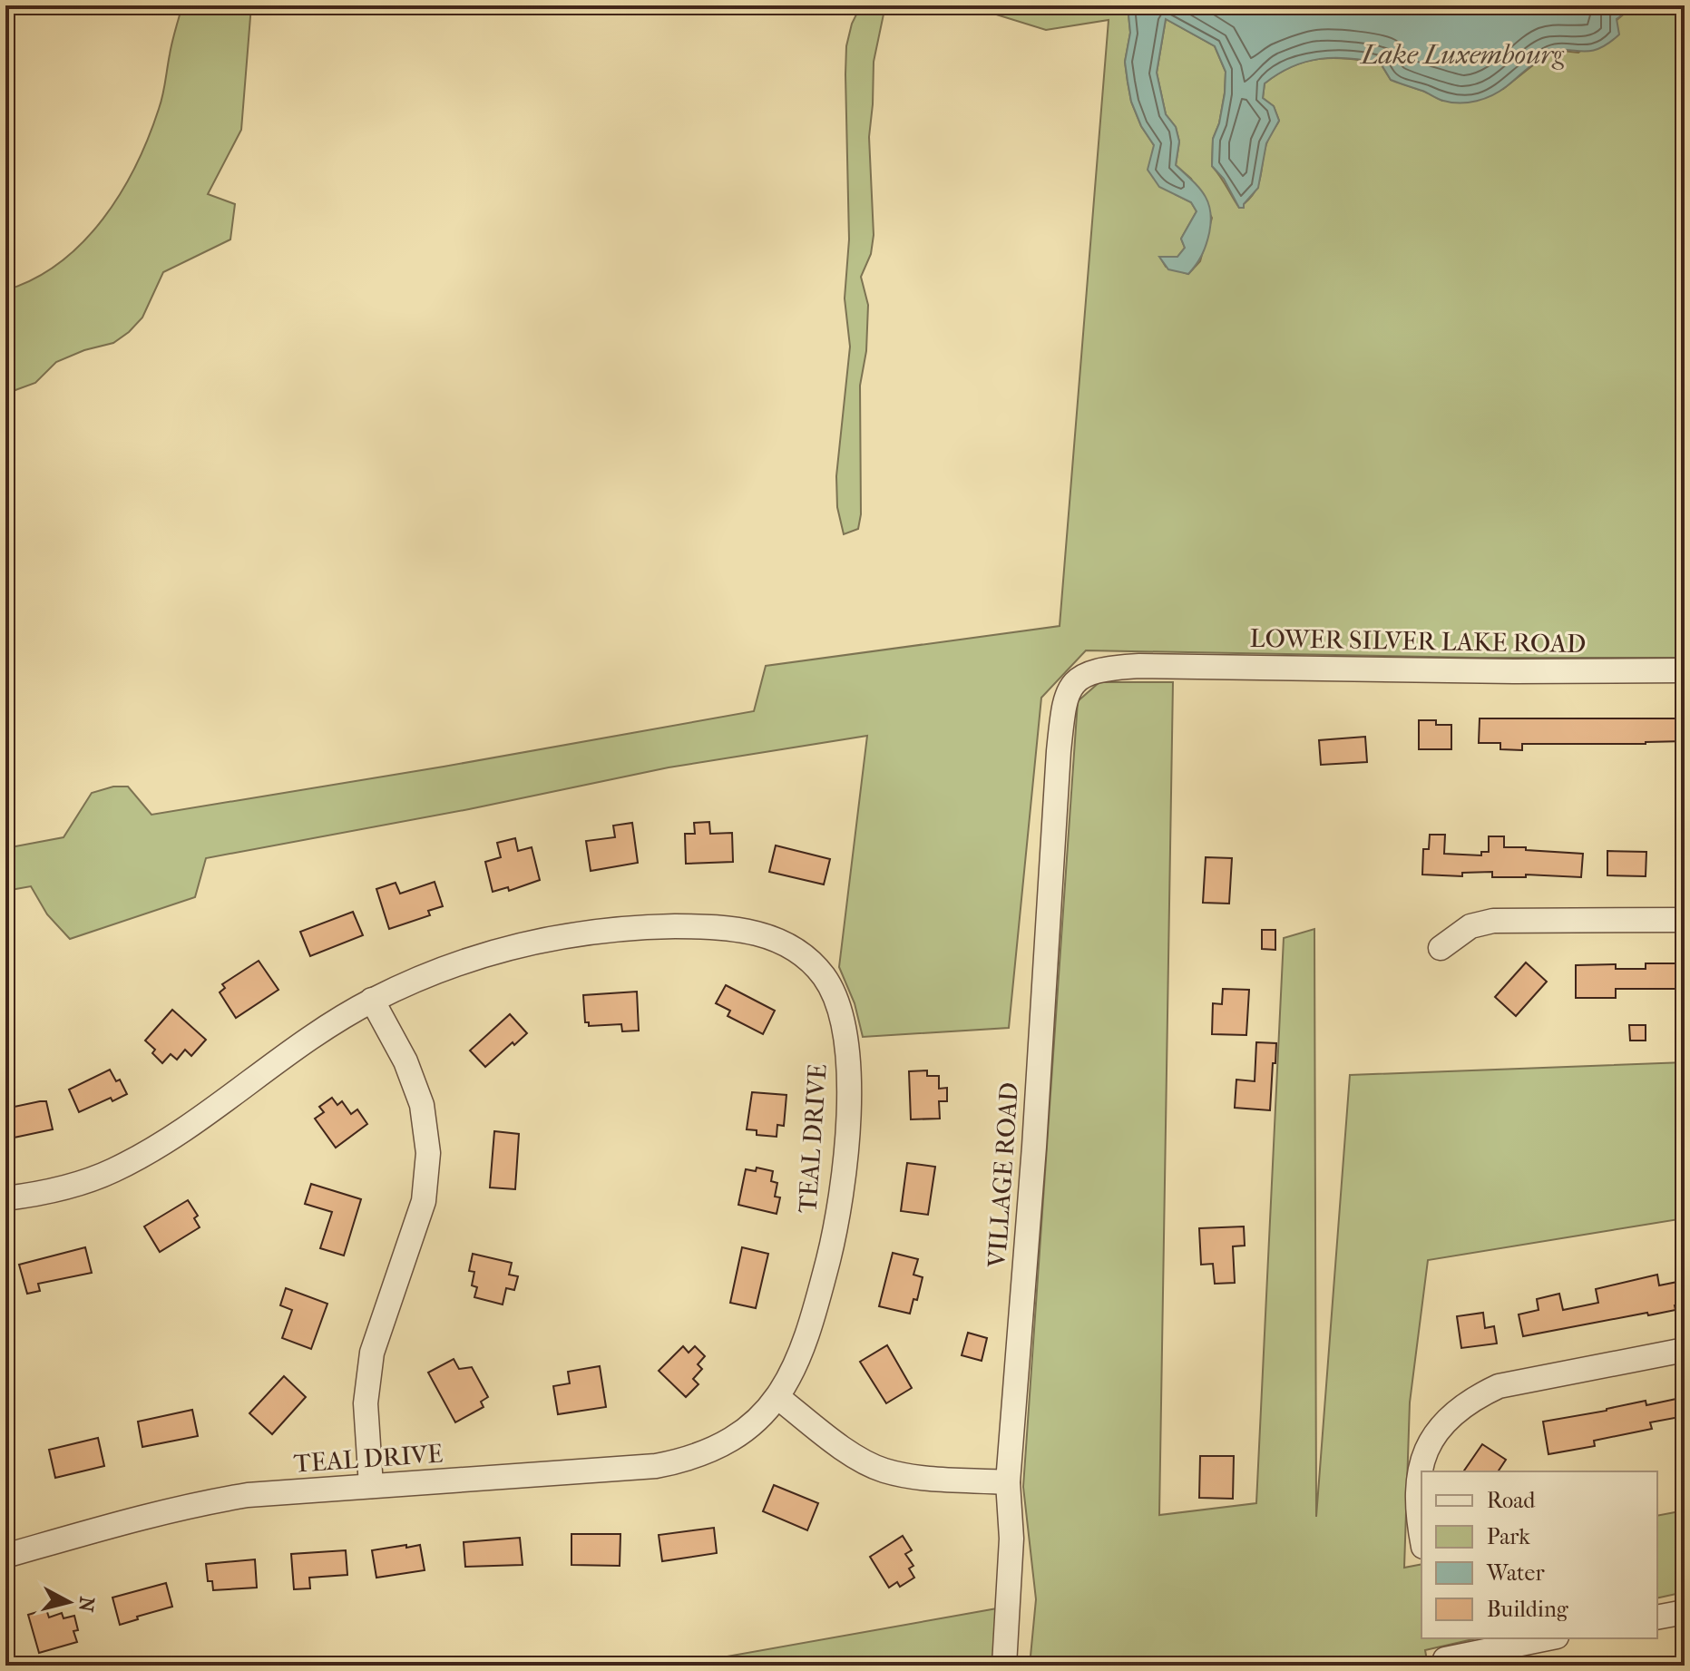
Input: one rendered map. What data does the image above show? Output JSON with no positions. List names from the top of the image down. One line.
{"streets":{"street":["LOWER SILVER LAKE ROAD","TEAL DRIVE","VILLAGE ROAD"]},"crossings":[["LOWER SILVER LAKE ROAD","VILLAGE ROAD"]],"water":["Lake Luxembourg"],"legend":["Road","Park","Water","Building"],"north":"right"}
